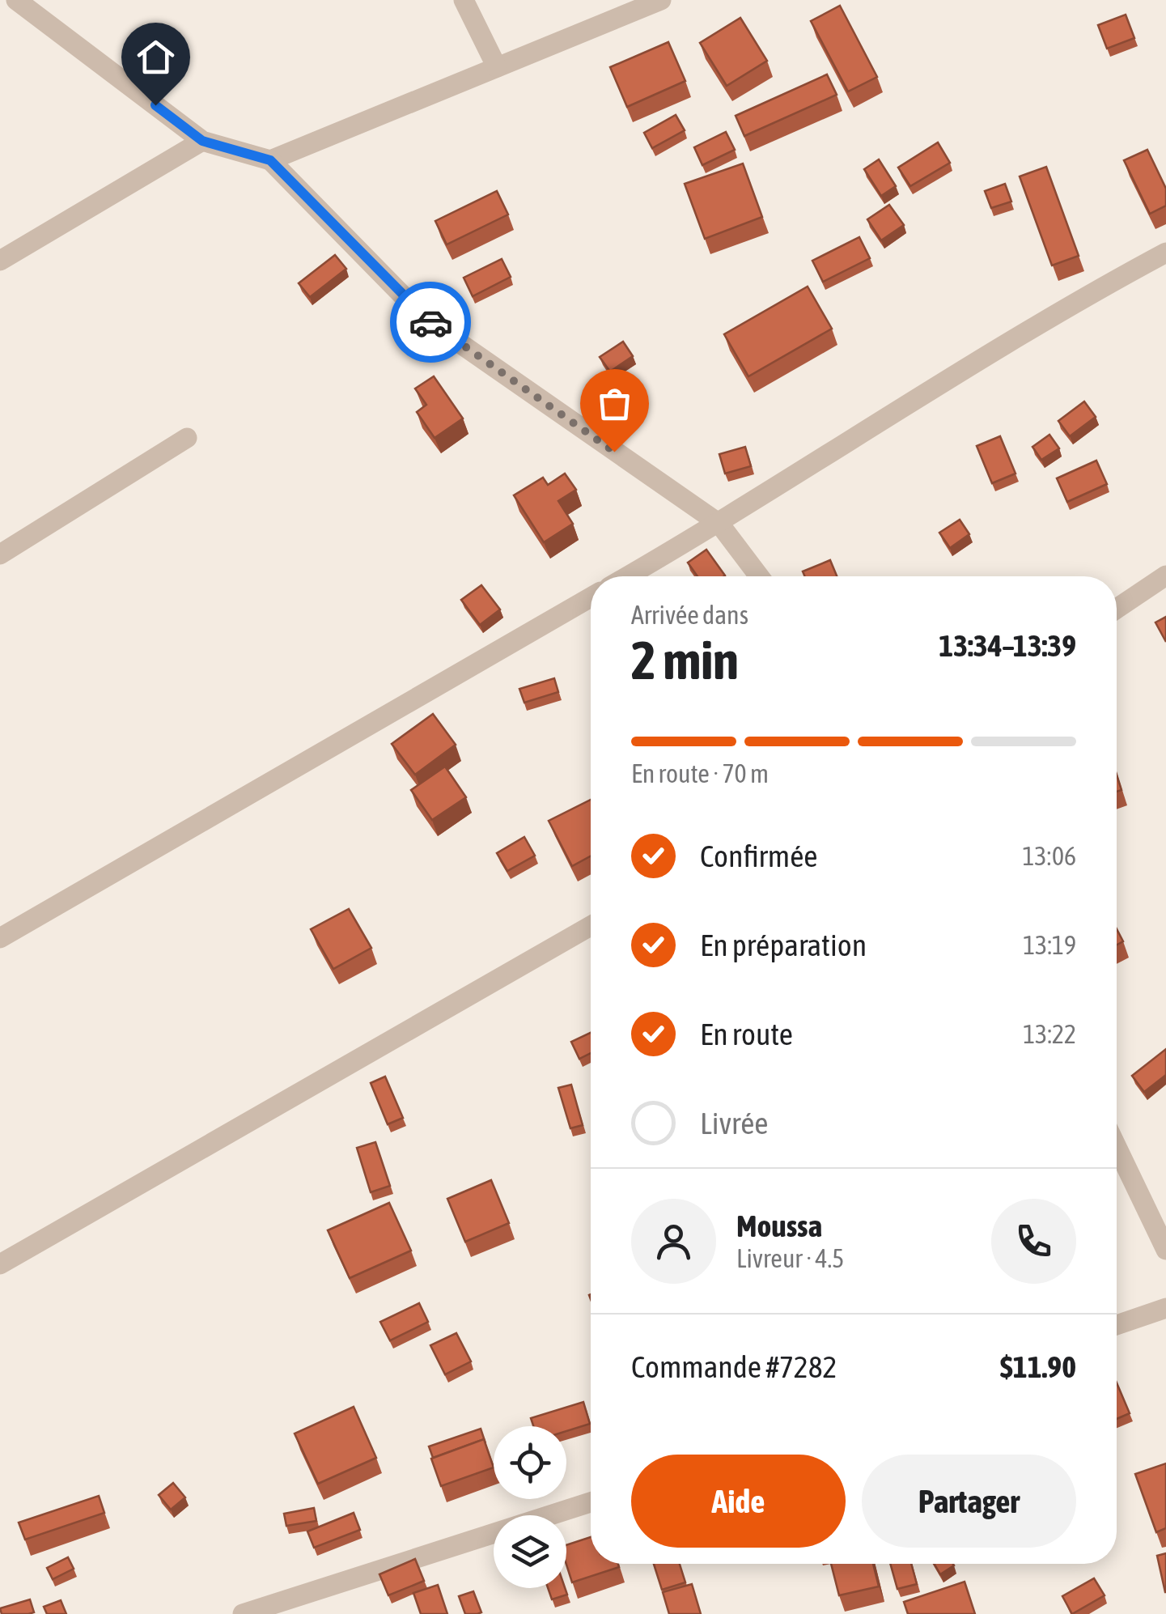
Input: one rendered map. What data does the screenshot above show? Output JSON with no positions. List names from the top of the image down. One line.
{"page":{"heading":["2 min","Arrivée dans","13:34–13:39"],"panel":["Moussa","Livreur · 4.5","Commande #7282","$11.90"],"bar":"En route · 70 m","list":[["Confirmée","13:06"],["En préparation","13:19"],["En route","13:22"],"Livrée"],"buttons":["Aide","Partager"]}}
